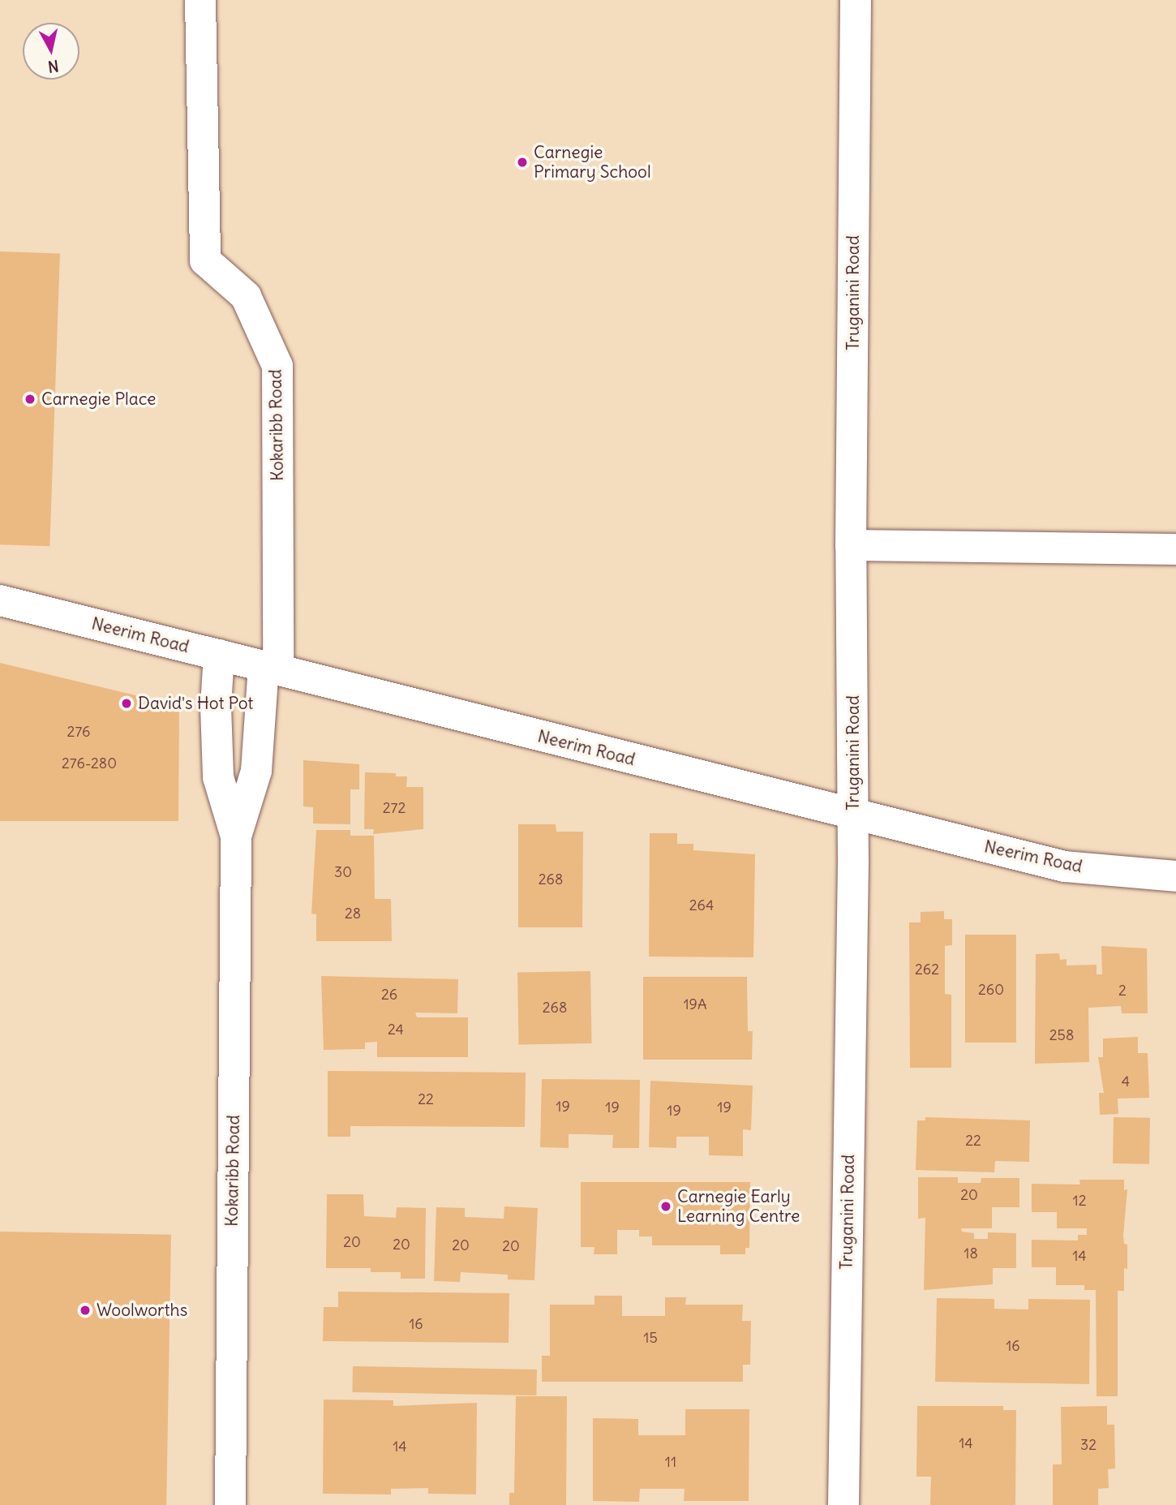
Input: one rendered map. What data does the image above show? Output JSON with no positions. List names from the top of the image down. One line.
{"streets":{"street":["Truganini Road","Kokaribb Road","Neerim Road"]},"crossings":[["Truganini Road","Neerim Road"],["Kokaribb Road","Neerim Road"]],"places":["Carnegie Primary School","Carnegie Place","David's Hot Pot","Carnegie Early Learning Centre","Woolworths"],"house_numbers":["276","276-280","272","30","268","264","28","262","260","2","26","19A","268","24","258","4","22","19","19","19","19","22","20","12","20","20","20","20","18","14","16","15","16","14","32","14","11"],"north":"bottom"}
